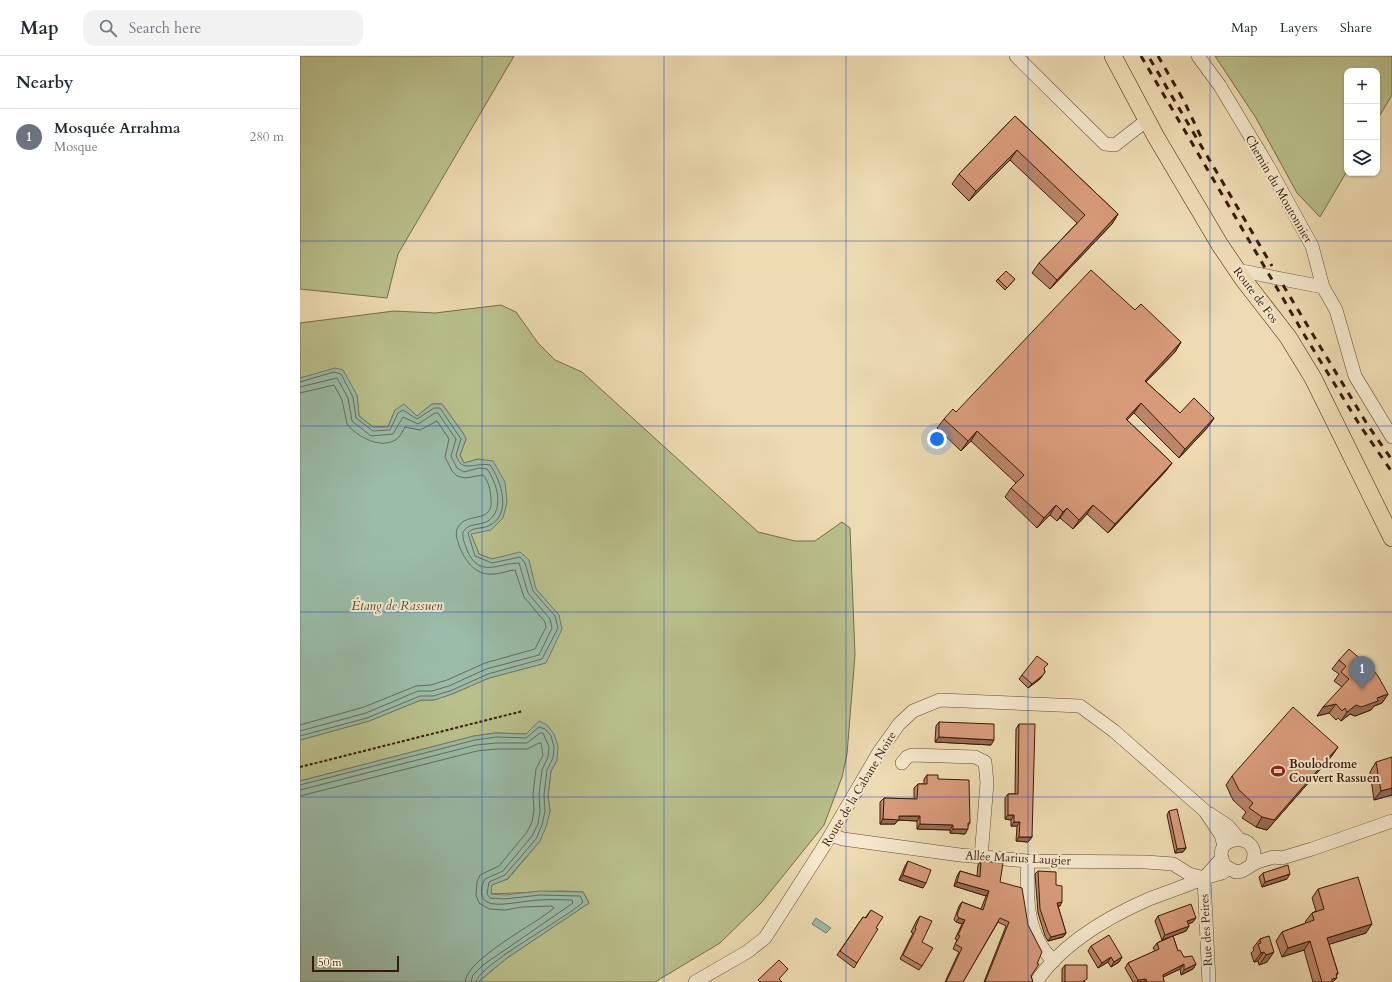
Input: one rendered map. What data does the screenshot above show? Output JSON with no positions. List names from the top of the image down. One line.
{"streets":{"main road":["Route de Fos"],"street":["Chemin du Moutonnier","Route de la Cabane Noire","Allée Marius Laugier","Rue des Peires"]},"crossings":[["Route de la Cabane Noire","Allée Marius Laugier"],["Allée Marius Laugier","Rue des Peires"]],"water":["Étang de Rassuen"],"places":{"sports":["Boulodrome Couvert Rassuen"]},"scale_bar":"50 m","page":{"header":"Map","search":"Search here","nav":["Map","Layers","Share"],"heading":"Nearby","map_buttons":["+","−"],"list":[{"mark":"1","name":"Mosquée Arrahma","note":"Mosque","value":"280 m"}],"pins":"1","scale":"50 m"}}
